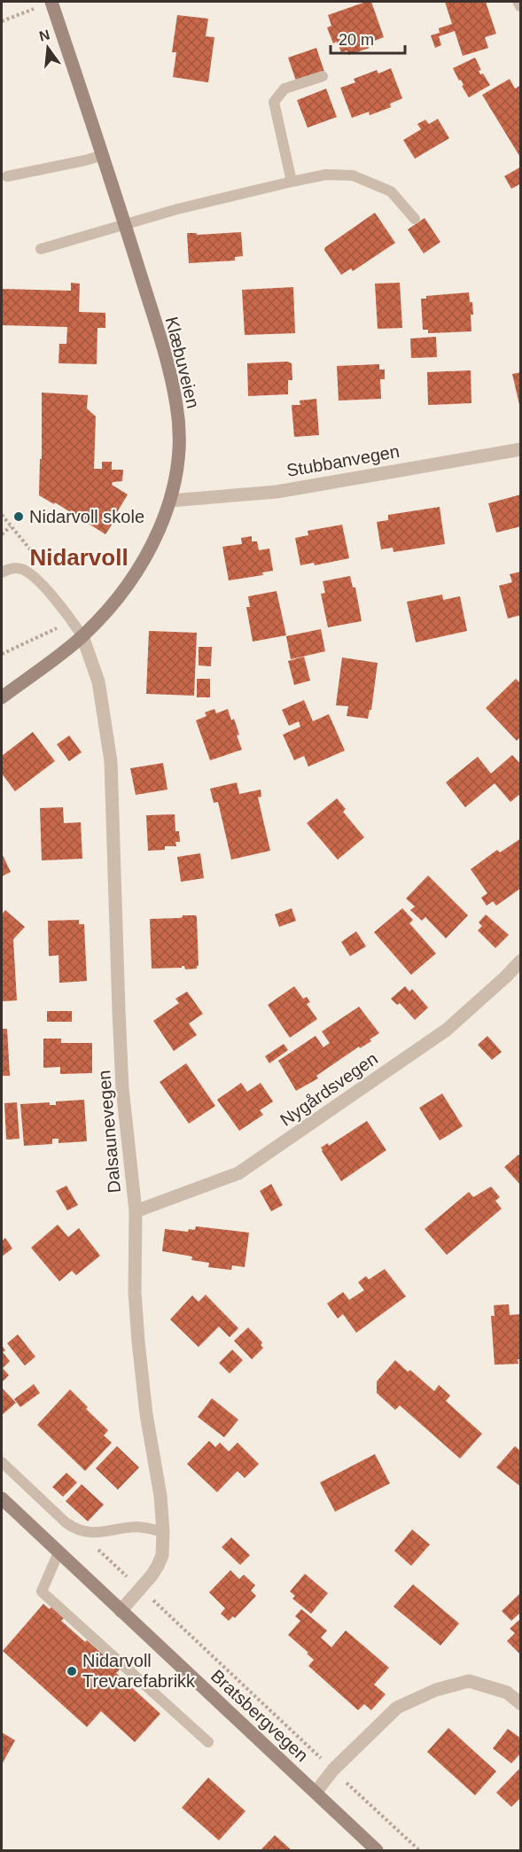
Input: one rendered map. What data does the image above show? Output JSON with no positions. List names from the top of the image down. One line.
{"streets":{"street":["Klæbuveien","Stubbanvegen","Nygårdsvegen","Dalsaunevegen","Bratsbergvegen"]},"crossings":[["Klæbuveien","Stubbanvegen"],["Klæbuveien","Dalsaunevegen"],["Nygårdsvegen","Dalsaunevegen"],["Dalsaunevegen","Bratsbergvegen"]],"districts":["Nidarvoll"],"places":["Nidarvoll skole","Nidarvoll Trevarefabrikk"],"scale_bar":"20 m","north":"top"}
